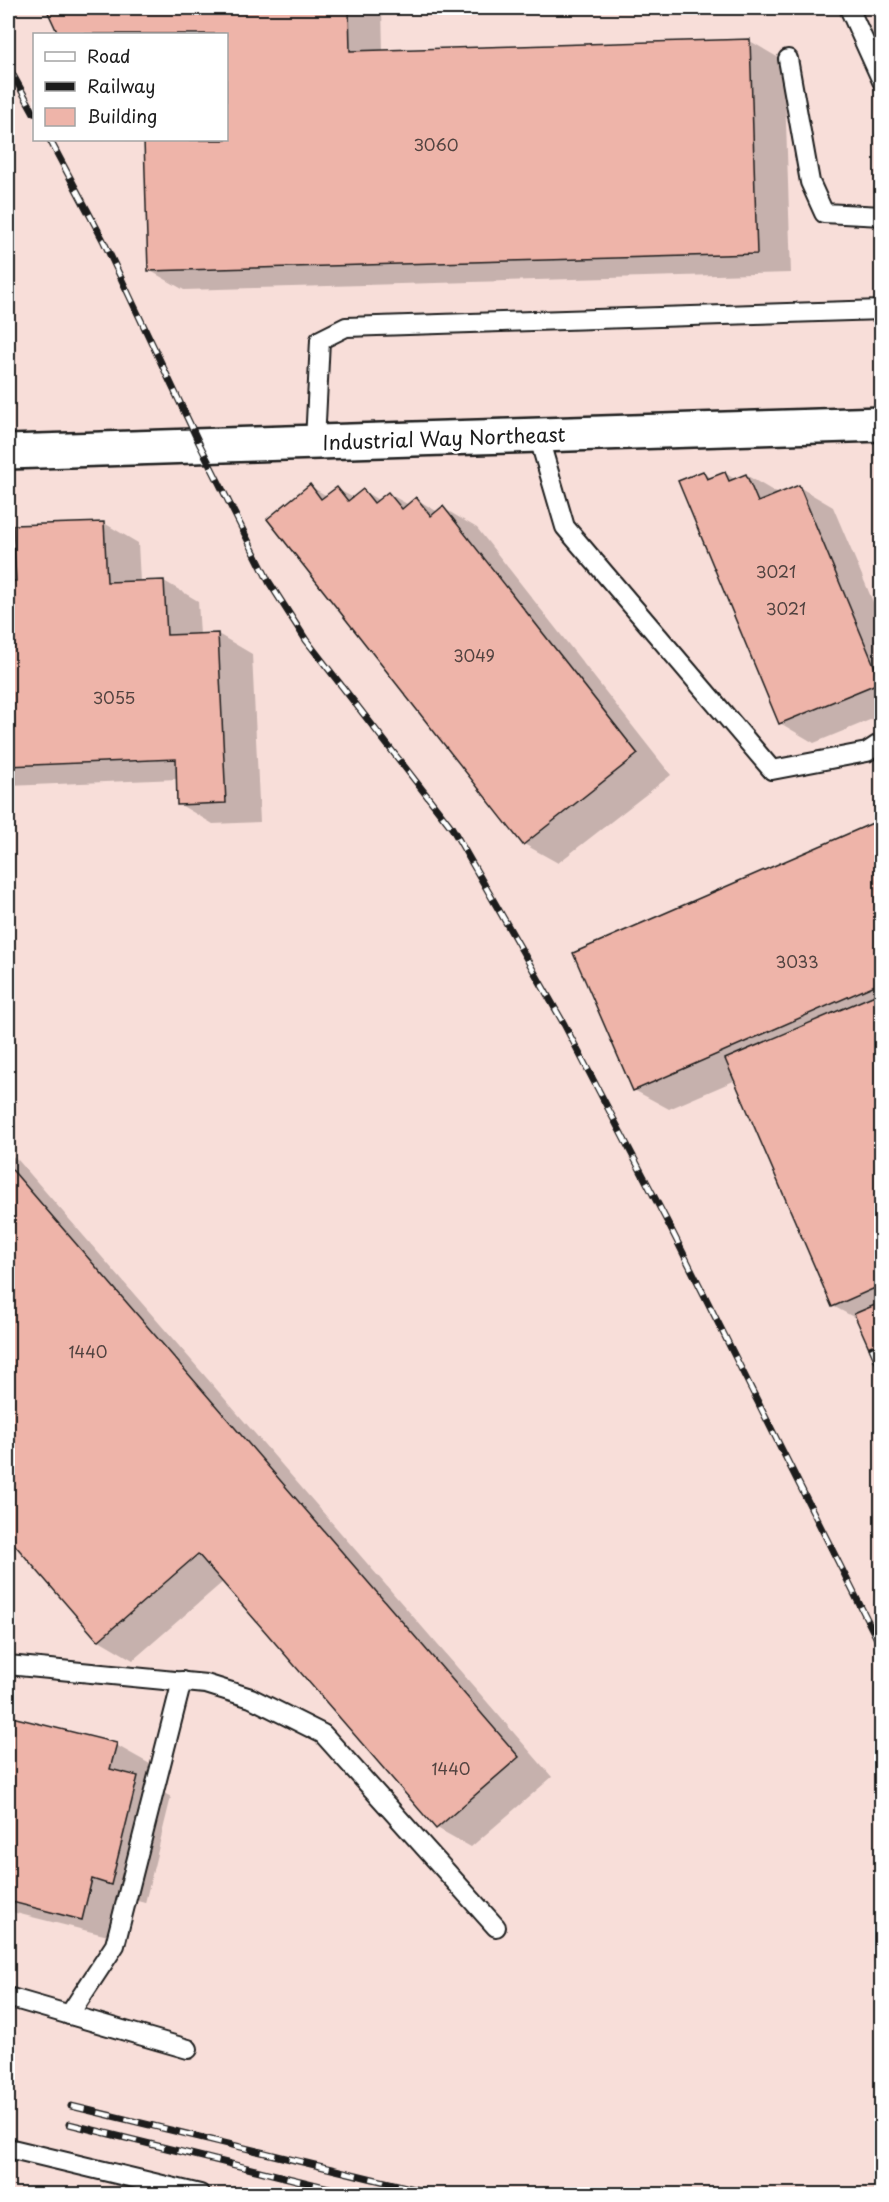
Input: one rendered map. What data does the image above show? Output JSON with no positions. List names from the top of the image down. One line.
{"streets":{"street":["Industrial Way Northeast"]},"house_numbers":["3060","3021","3021","3049","3055","3033","1440","1440"],"legend":["Road","Railway","Building"]}
